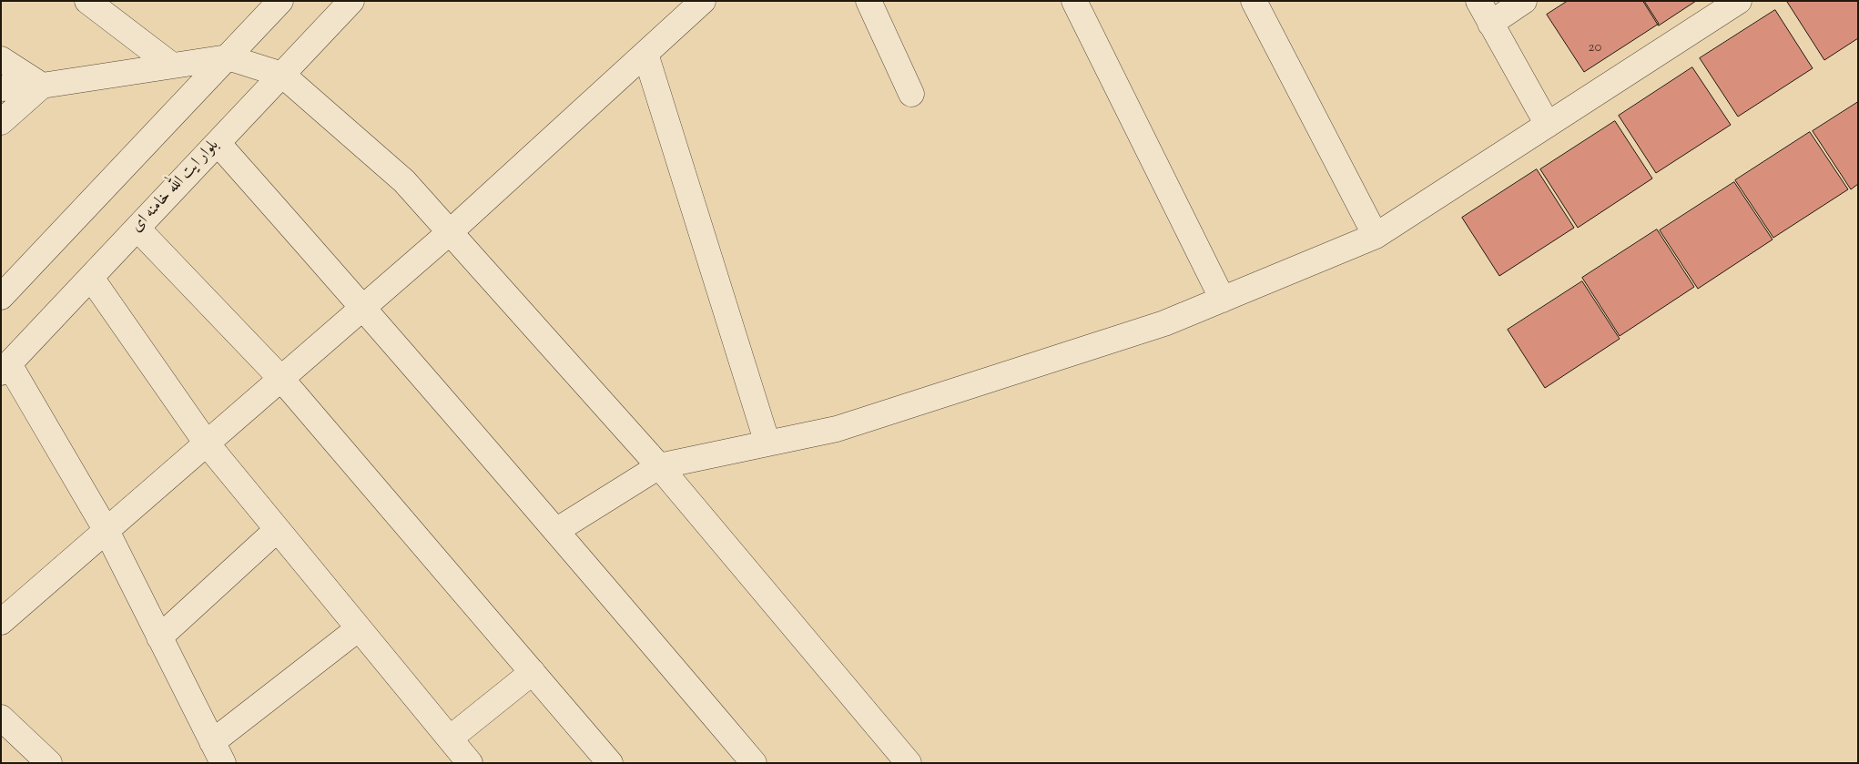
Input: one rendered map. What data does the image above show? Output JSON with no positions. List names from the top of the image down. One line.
{"streets":{"street":["بلوار ایت الله خامنه ای"]},"house_numbers":["20"]}
